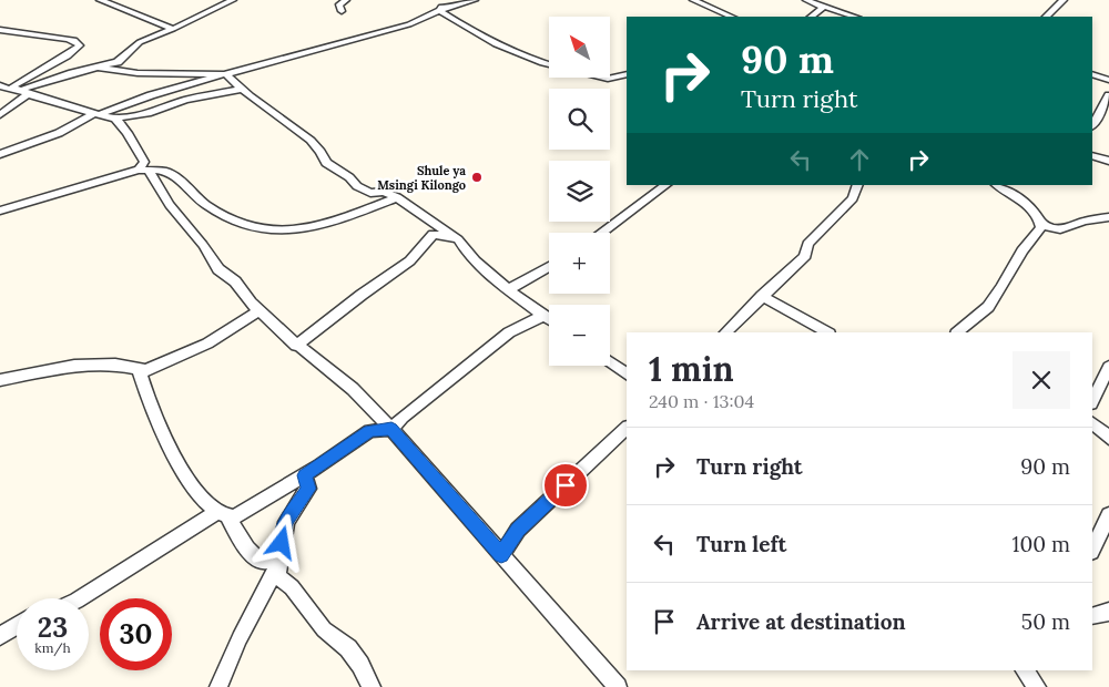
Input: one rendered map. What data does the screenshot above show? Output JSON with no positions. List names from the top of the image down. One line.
{"places":["Shule ya Msingi Kilongo"],"north":"top left","page":{"map_buttons":["+","−"],"turn":["90 m","Turn right"],"heading":["1 min","240 m · 13:04"],"list":[{"name":"Turn right","value":"90 m"},{"name":"Turn left","value":"100 m"},{"name":"Arrive at destination","value":"50 m"}],"speed":"23 km/h","limit":"30"}}
